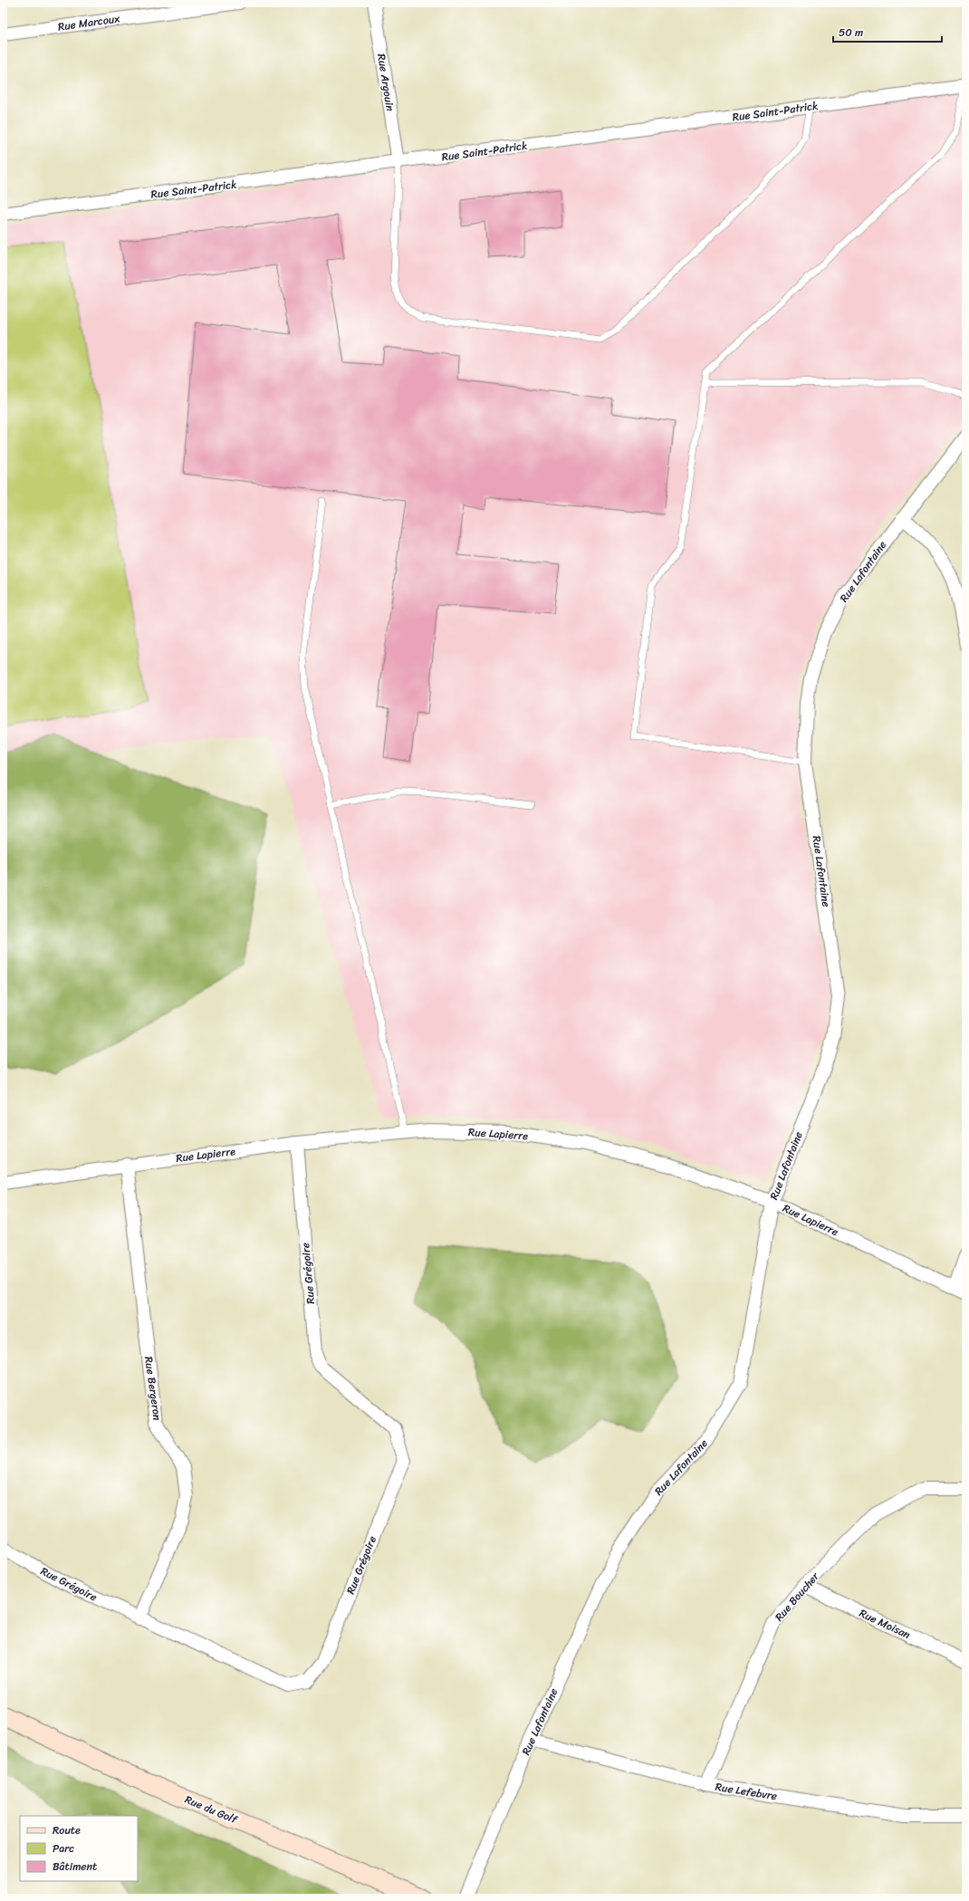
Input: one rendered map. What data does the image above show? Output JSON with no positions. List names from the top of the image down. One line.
{"streets":{"street":["Rue Marcoux","Rue Argouin","Rue Saint-Patrick","Rue Lafontaine","Rue Lapierre","Rue Grégoire","Rue Bergeron","Rue Boucher","Rue Moisan","Rue Lefebvre","Rue du Golf"]},"crossings":[["Rue Argouin","Rue Saint-Patrick"],["Rue Lafontaine","Rue Lapierre"],["Rue Lafontaine","Rue Lefebvre"],["Rue Lapierre","Rue Grégoire"],["Rue Lapierre","Rue Bergeron"],["Rue Grégoire","Rue Bergeron"],["Rue Boucher","Rue Moisan"],["Rue Boucher","Rue Lefebvre"]],"legend":["Route","Parc","Bâtiment"],"scale_bar":"50 m"}
